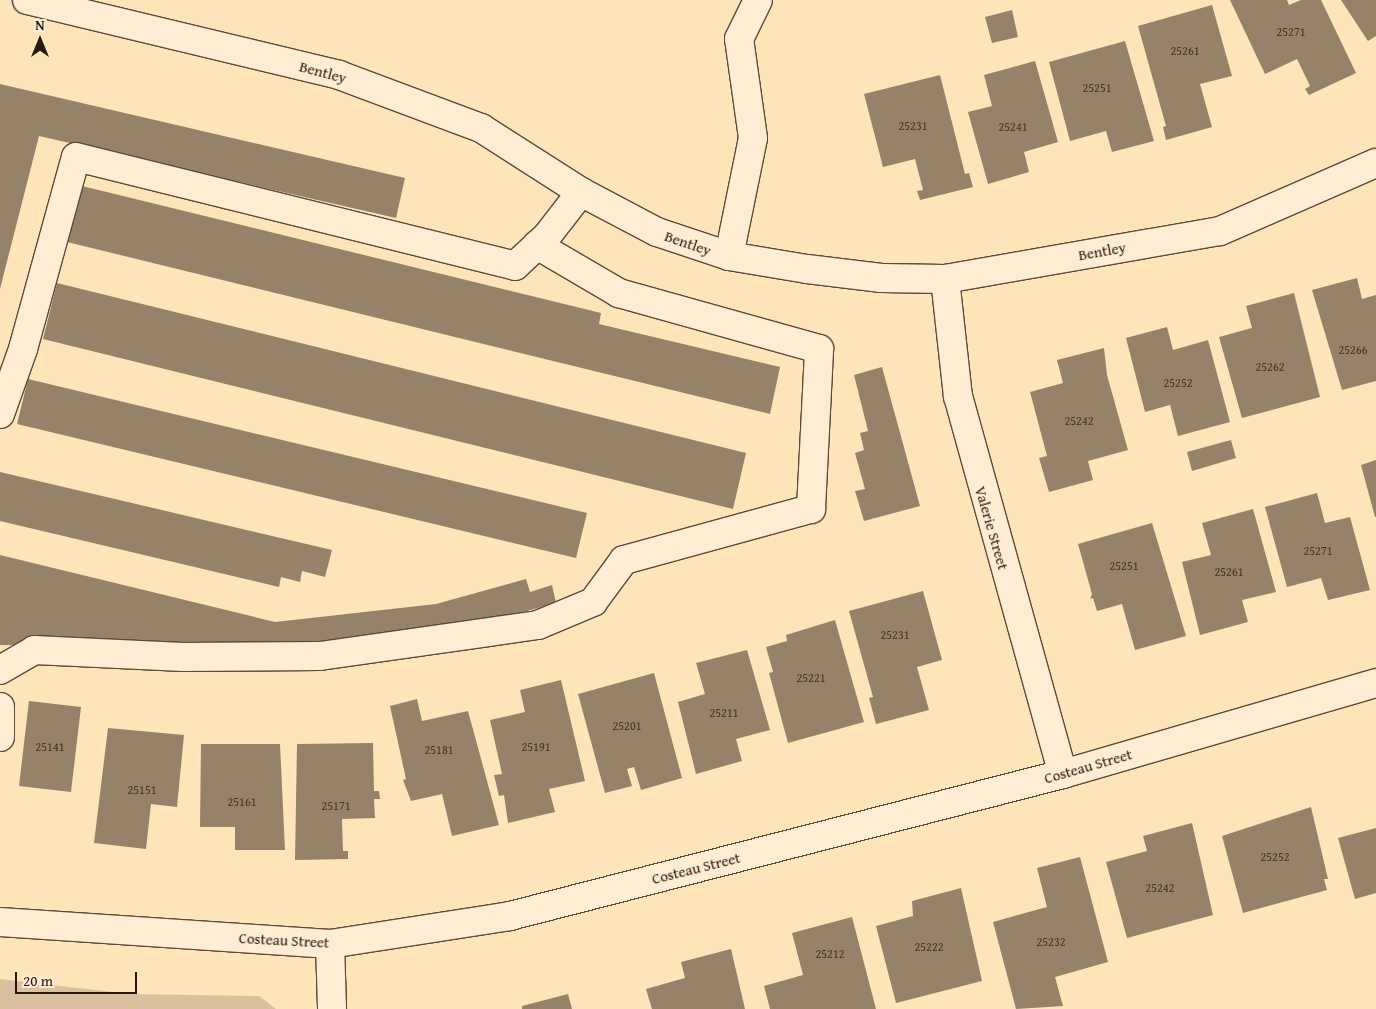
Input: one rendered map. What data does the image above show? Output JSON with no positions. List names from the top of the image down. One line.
{"streets":{"street":["Bentley","Valerie Street","Costeau Street"]},"crossings":[["Bentley","Valerie Street"],["Valerie Street","Costeau Street"]],"house_numbers":["25271","25261","25251","25231","25241","25266","25262","25252","25242","25271","25251","25261","25231","25221","25211","25201","25141","25191","25181","25151","25161","25171","25252","25242","25232","25222","25212"],"scale_bar":"20 m","north":"top"}
